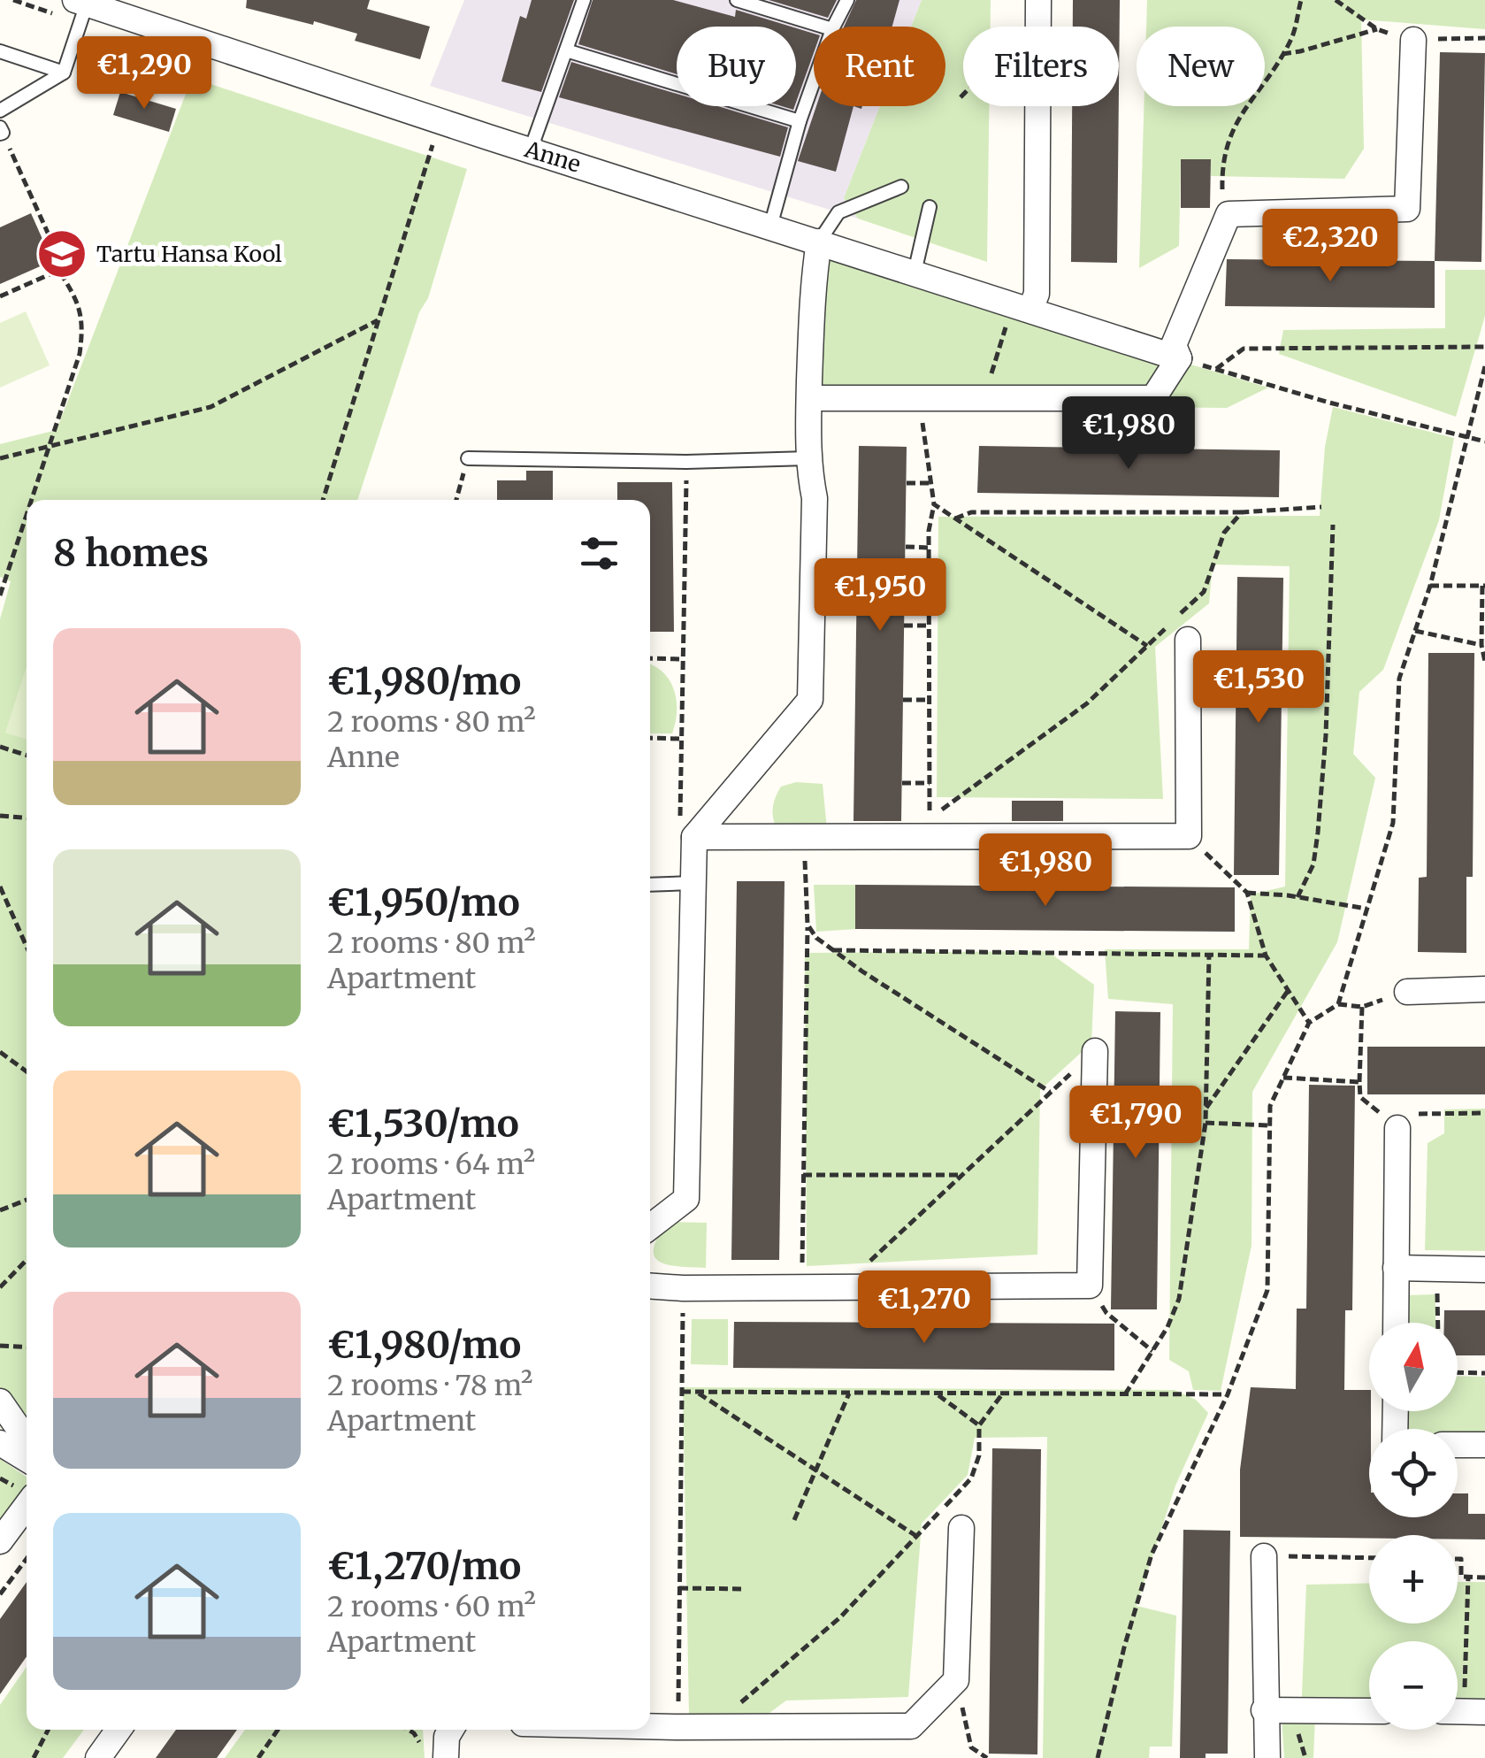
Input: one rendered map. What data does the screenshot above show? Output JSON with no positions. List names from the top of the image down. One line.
{"streets":{"street":["Anne"]},"places":{"school or university":["Tartu Hansa Kool"]},"north":"top","page":{"chip":["Buy","Rent","Filters","New"],"price":["€1,290","€2,320","€1,980","€1,950","€1,530","€1,980","€1,790","€1,270"],"heading":"8 homes","list":[{"name":"€1,980/mo","note":"2 rooms · 80 m² · Anne"},{"name":"€1,950/mo","note":"2 rooms · 80 m² · Apartment"},{"name":"€1,530/mo","note":"2 rooms · 64 m² · Apartment"},{"name":"€1,980/mo","note":"2 rooms · 78 m² · Apartment"},{"name":"€1,270/mo","note":"2 rooms · 60 m² · Apartment"}],"map_buttons":["+","−"]}}
